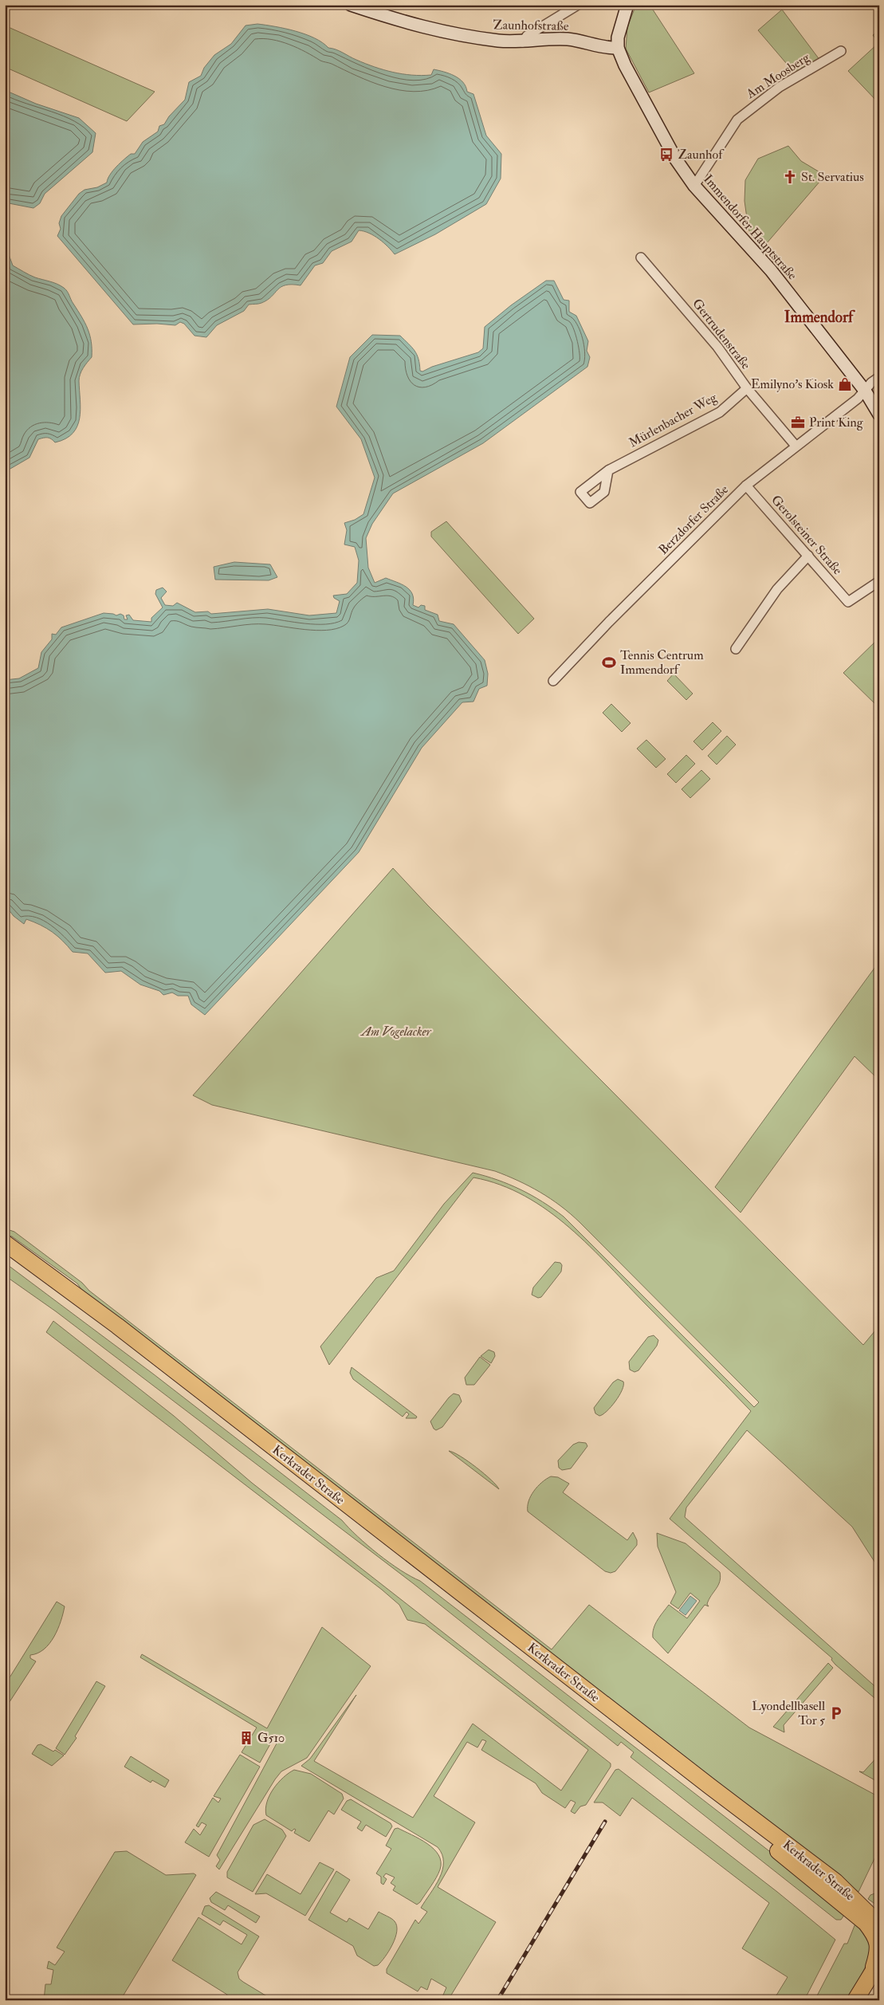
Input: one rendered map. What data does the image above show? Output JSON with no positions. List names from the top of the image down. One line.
{"streets":{"highway":["Kerkrader Straße"],"street":["Zaunhofstraße","Am Moosberg","Immendorfer Hauptstraße","Gertrudenstraße","Mürlenbacher Weg","Berzdorfer Straße","Gerolsteiner Straße"]},"crossings":[["Zaunhofstraße","Immendorfer Hauptstraße"],["Am Moosberg","Immendorfer Hauptstraße"],["Immendorfer Hauptstraße","Berzdorfer Straße"],["Gertrudenstraße","Mürlenbacher Weg"],["Gertrudenstraße","Berzdorfer Straße"],["Berzdorfer Straße","Gerolsteiner Straße"]],"districts":["Immendorf"],"parks":["Am Vogelacker"],"places":{"bus stop":["Zaunhof"],"church":["St. Servatius"],"shop":["Emilyno’s Kiosk"],"office":["Print King"],"sports":["Tennis Centrum Immendorf"],"parking":["Lyondellbasell Tor 5"],"building":["G510"]}}
